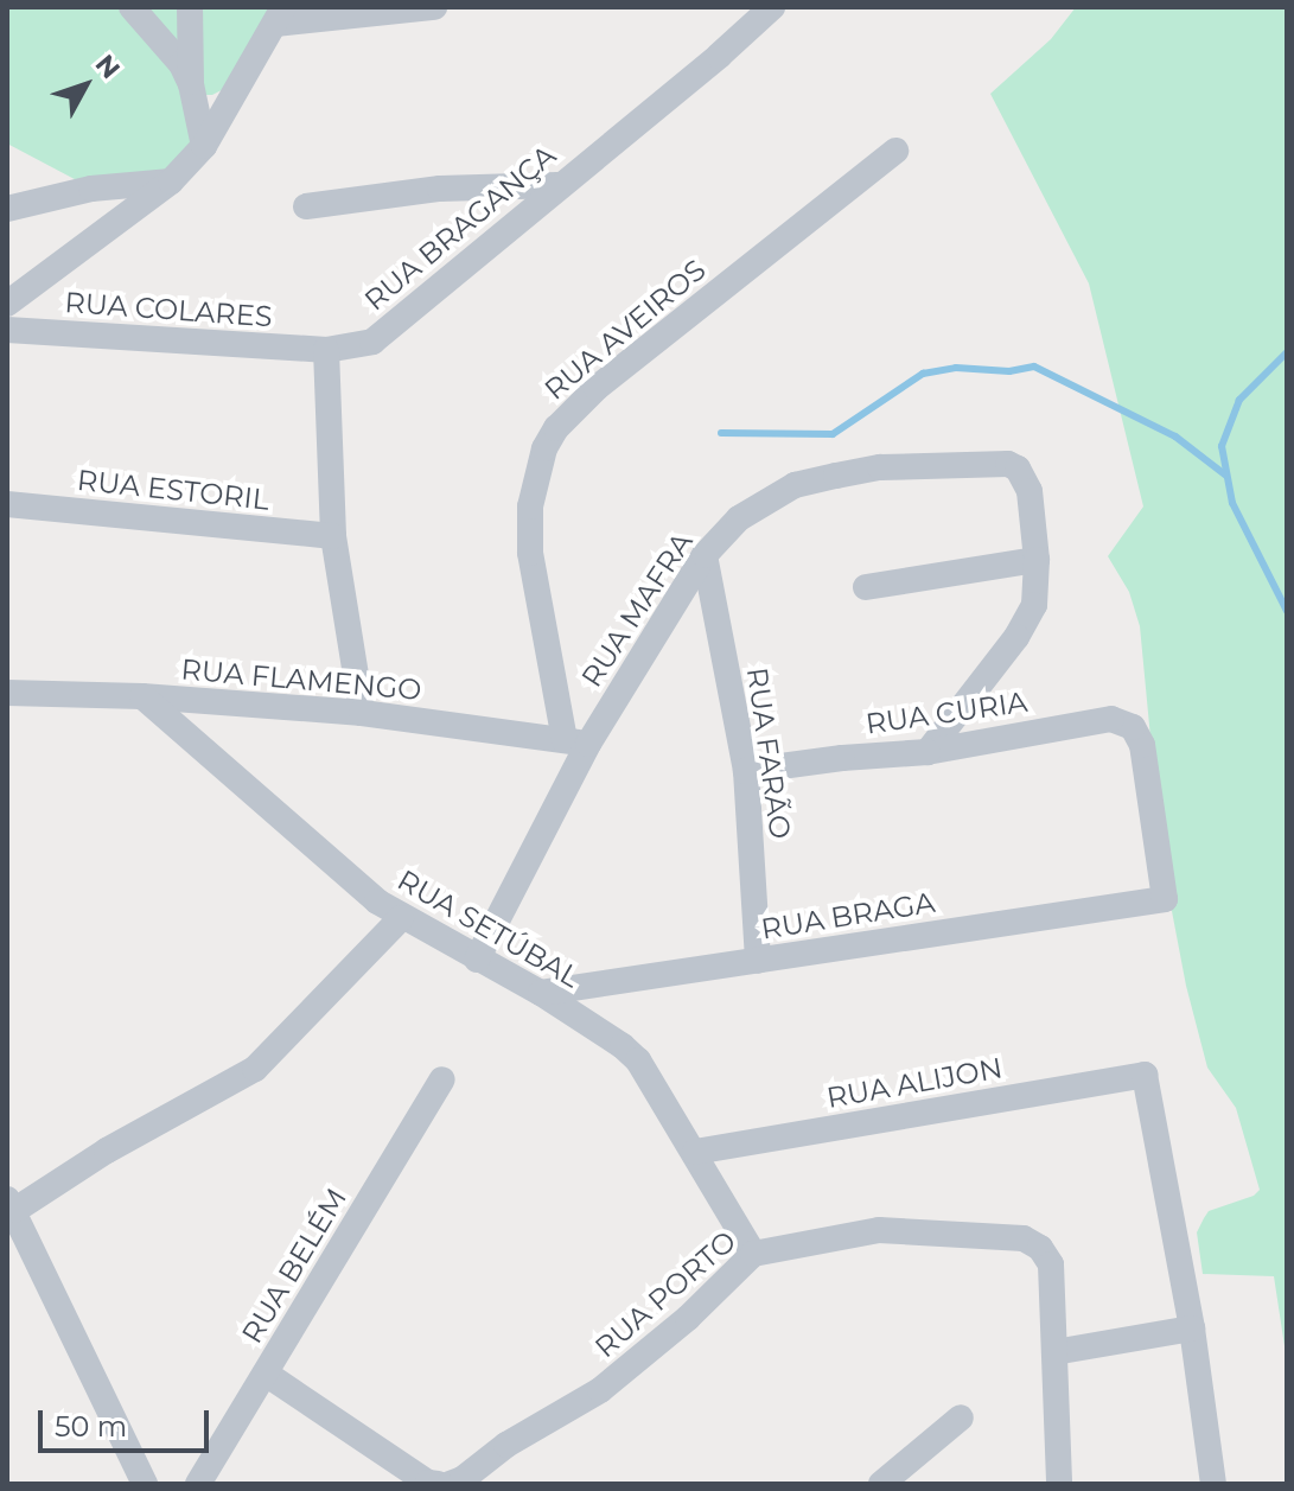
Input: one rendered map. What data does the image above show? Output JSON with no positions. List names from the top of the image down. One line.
{"streets":{"street":["RUA BRAGANÇA","RUA COLARES","RUA AVEIROS","RUA ESTORIL","RUA MAFRA","RUA FLAMENGO","RUA CURIA","RUA FARÃO","RUA BRAGA","RUA SETÚBAL","RUA ALIJON","RUA BELÉM","RUA PORTO"]},"crossings":[["RUA BRAGANÇA","RUA COLARES"],["RUA AVEIROS","RUA MAFRA"],["RUA AVEIROS","RUA FLAMENGO"],["RUA MAFRA","RUA FLAMENGO"],["RUA MAFRA","RUA CURIA"],["RUA MAFRA","RUA FARÃO"],["RUA FLAMENGO","RUA SETÚBAL"],["RUA CURIA","RUA FARÃO"],["RUA CURIA","RUA BRAGA"],["RUA FARÃO","RUA BRAGA"],["RUA BRAGA","RUA SETÚBAL"],["RUA SETÚBAL","RUA ALIJON"],["RUA SETÚBAL","RUA PORTO"]],"scale_bar":"50 m","north":"top right"}
